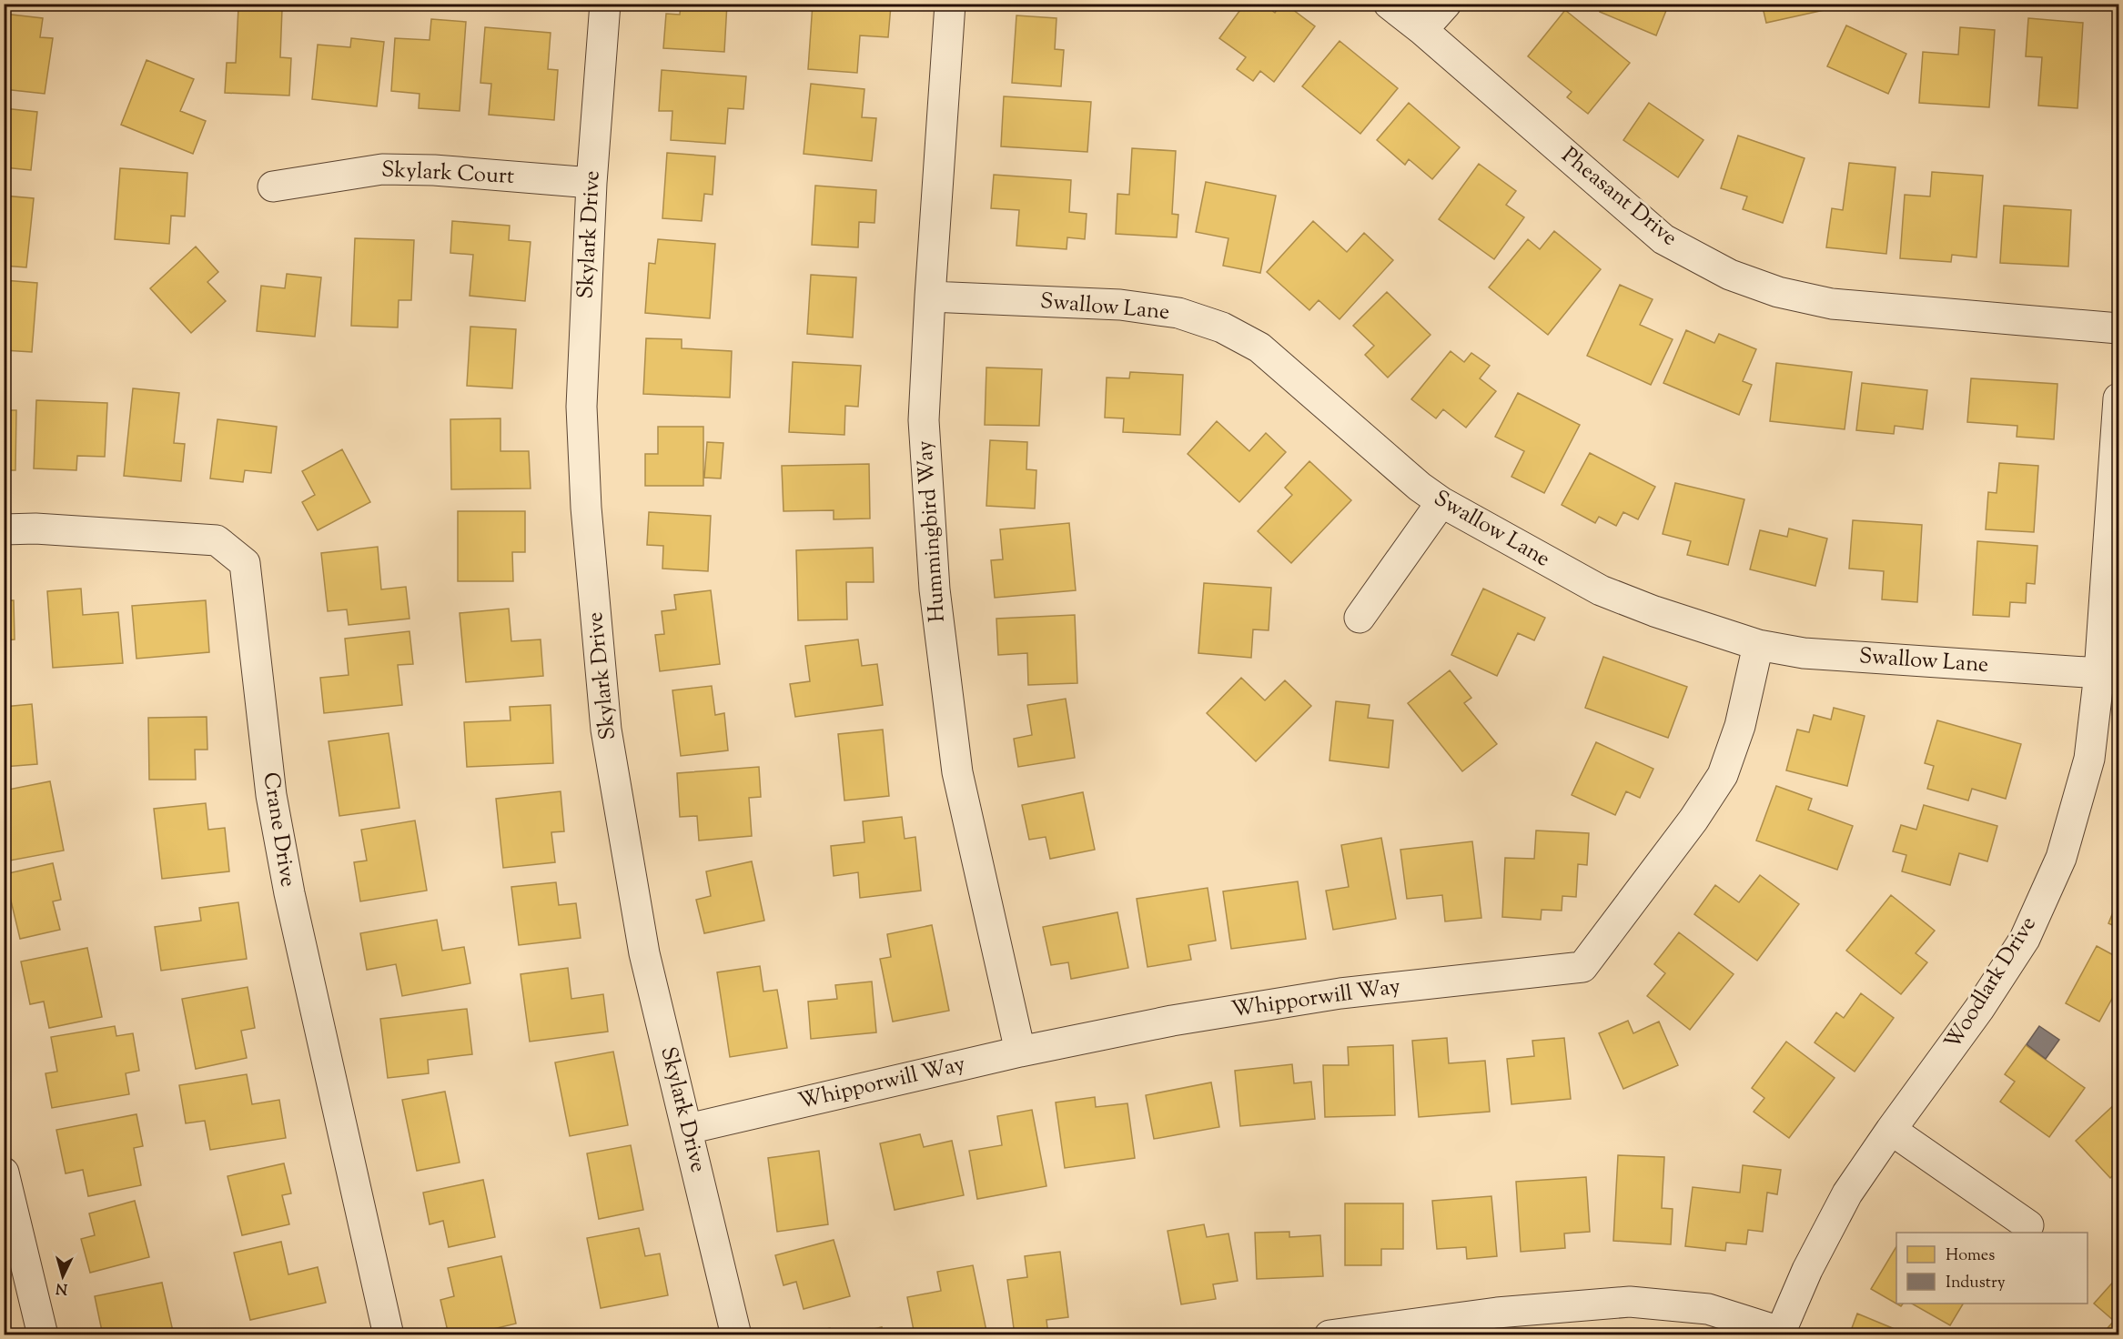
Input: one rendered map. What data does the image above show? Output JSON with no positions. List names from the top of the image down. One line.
{"streets":{"street":["Skylark Court","Pheasant Drive","Skylark Drive","Swallow Lane","Hummingbird Way","Crane Drive","Woodlark Drive","Whipporwill Way"]},"crossings":[["Skylark Court","Skylark Drive"],["Skylark Drive","Whipporwill Way"],["Swallow Lane","Hummingbird Way"],["Swallow Lane","Woodlark Drive"],["Swallow Lane","Whipporwill Way"],["Hummingbird Way","Whipporwill Way"]],"legend":["Homes","Industry"],"north":"bottom"}
